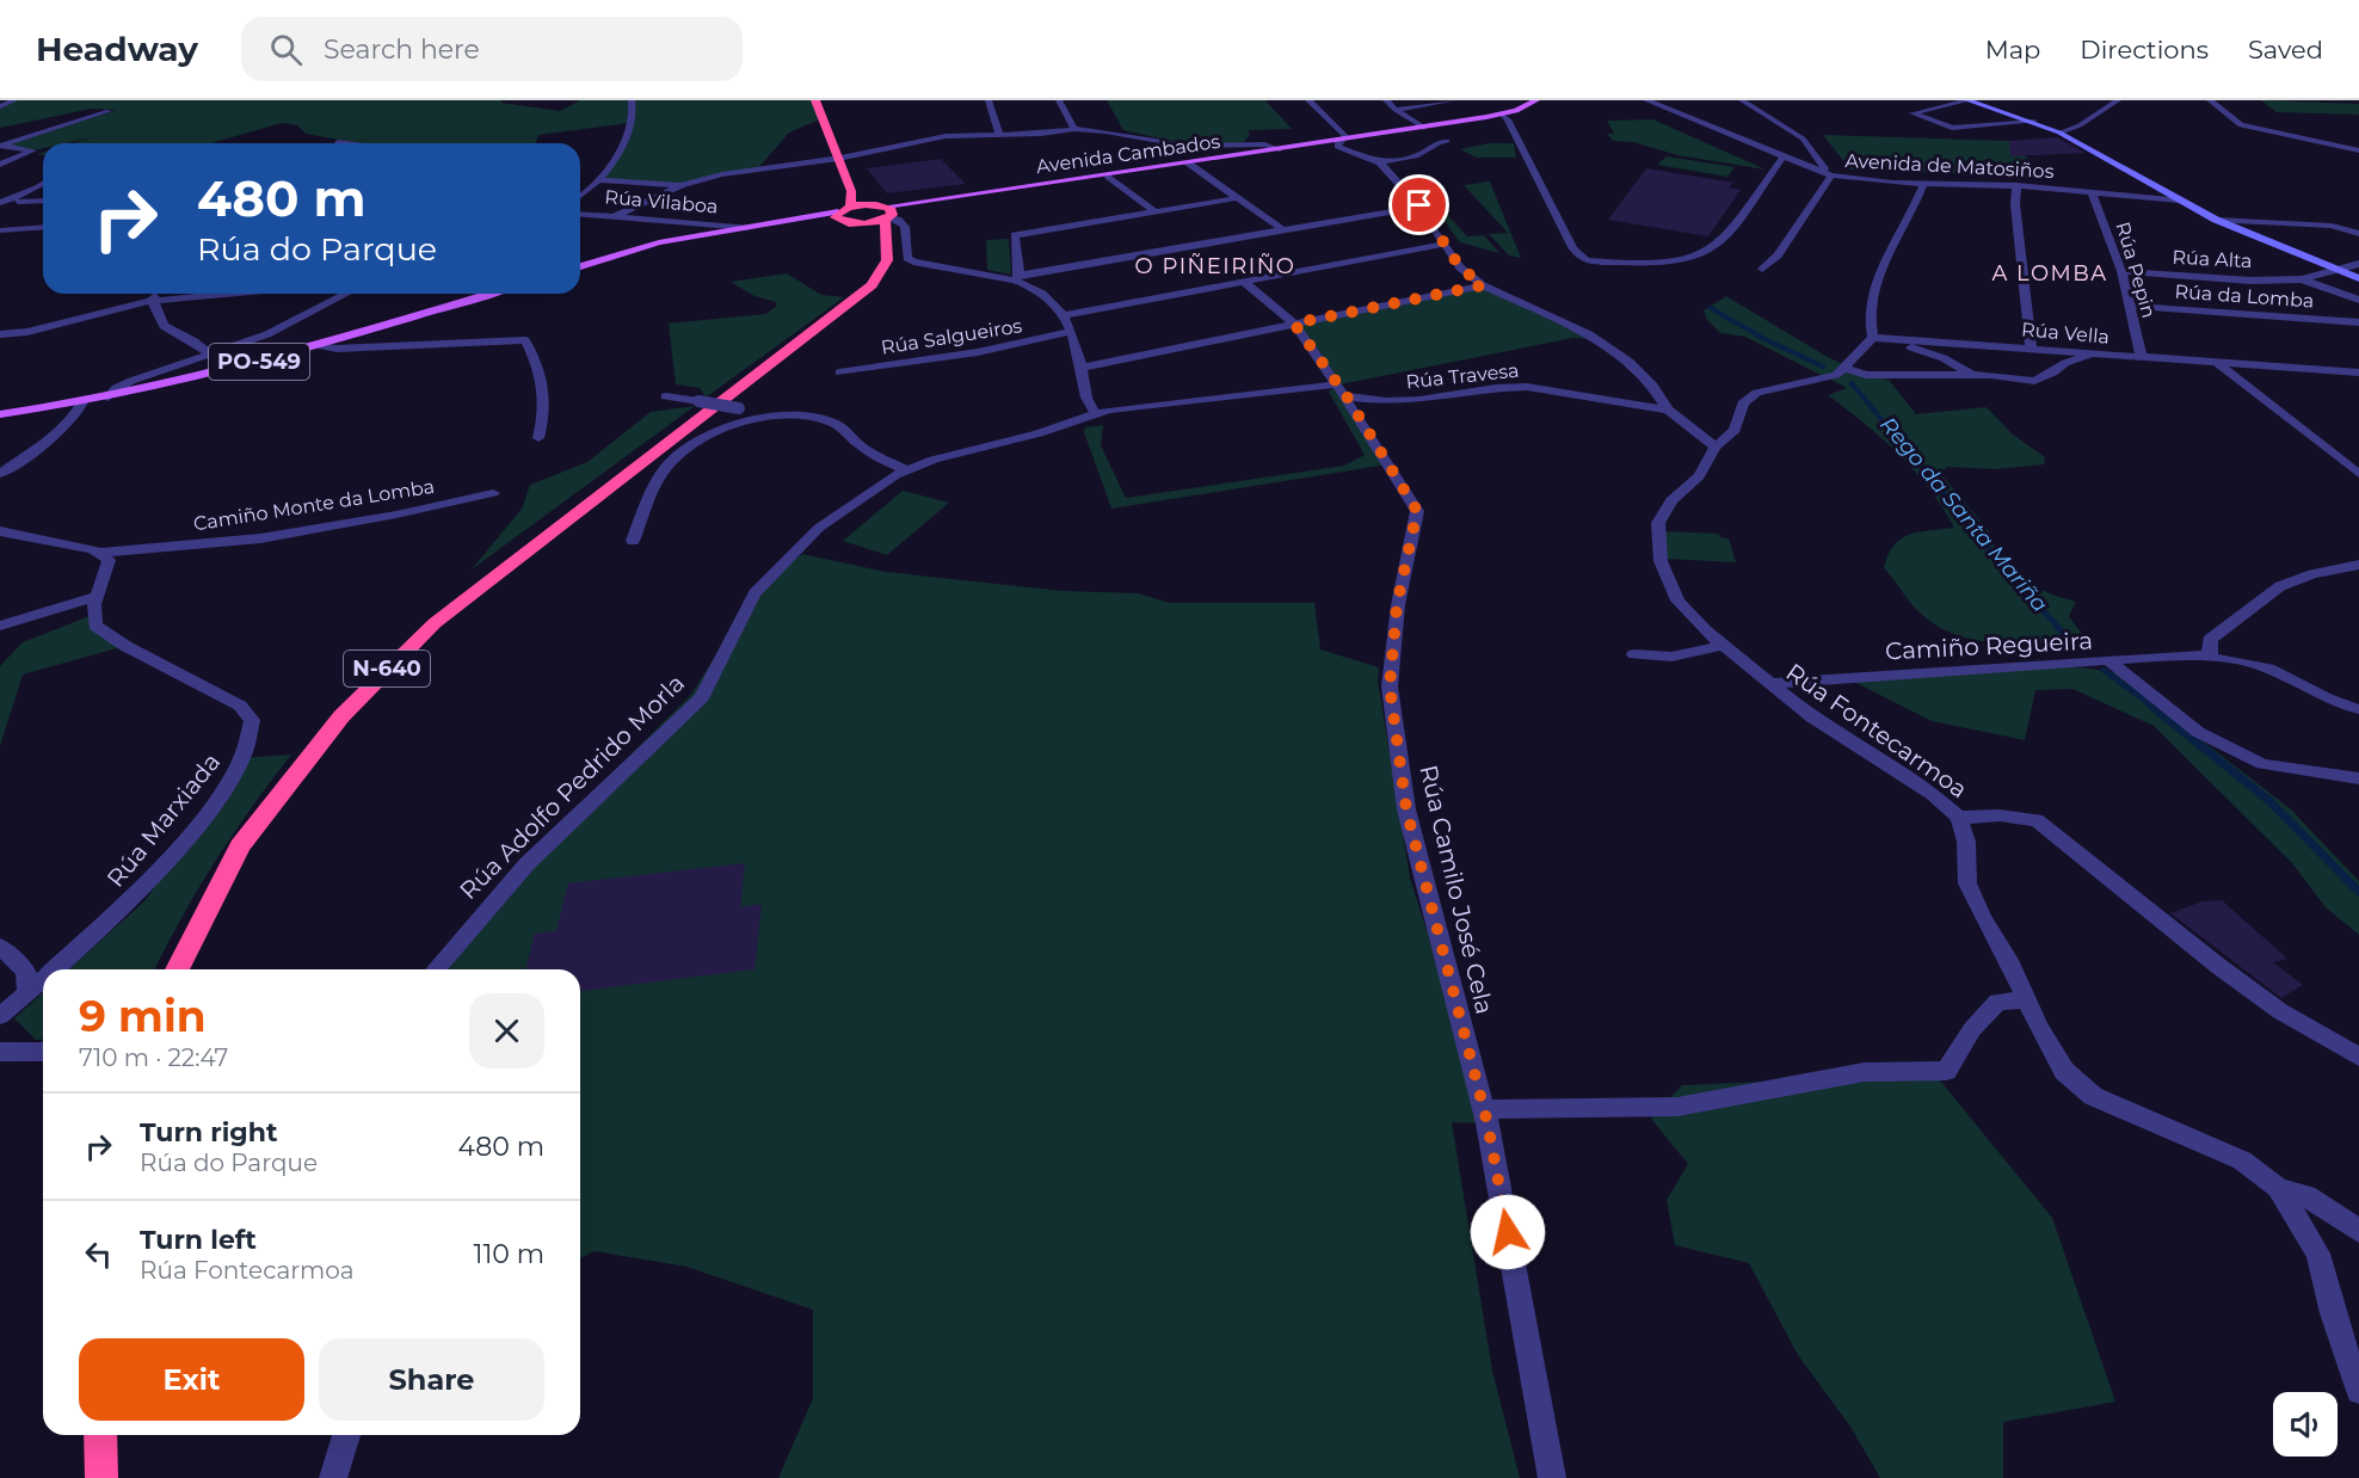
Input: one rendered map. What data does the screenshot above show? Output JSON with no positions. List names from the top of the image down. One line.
{"streets":{"highway":["N-640"],"main road":["Avenida Cambados","PO-549"],"street":["Avenida de Matosiños","Rúa Vilaboa","Rúa Alta","Rúa Pepin","Rúa da Lomba","Rúa Vella","Rúa Salgueiros","Rúa Travesa","Camiño Monte da Lomba","Camiño Regueira","Rúa Fontecarmoa","Rúa Adolfo Pedrido Morla","Rúa Marxiada","Rúa Camilo José Cela"]},"crossings":[["Avenida Cambados","N-640"],["Avenida de Matosiños","Rúa Pepin"],["Rúa Alta","Rúa Pepin"],["Rúa Alta","Rúa da Lomba"],["Rúa Pepin","Rúa da Lomba"],["Rúa Pepin","Rúa Vella"],["Rúa Travesa","Rúa Adolfo Pedrido Morla"],["Rúa Travesa","Rúa Camilo José Cela"],["Camiño Monte da Lomba","Rúa Marxiada"],["Camiño Regueira","Rúa Fontecarmoa"]],"districts":["O PIÑEIRIÑO","A LOMBA"],"water":["Rego da Santa Mariña"],"page":{"header":"Headway","search":"Search here","nav":["Map","Directions","Saved"],"turn":["480 m","Rúa do Parque"],"heading":["9 min","710 m · 22:47"],"list":[{"name":"Turn right","note":"Rúa do Parque","value":"480 m"},{"name":"Turn left","note":"Rúa Fontecarmoa","value":"110 m"}],"buttons":["Exit","Share"]}}
